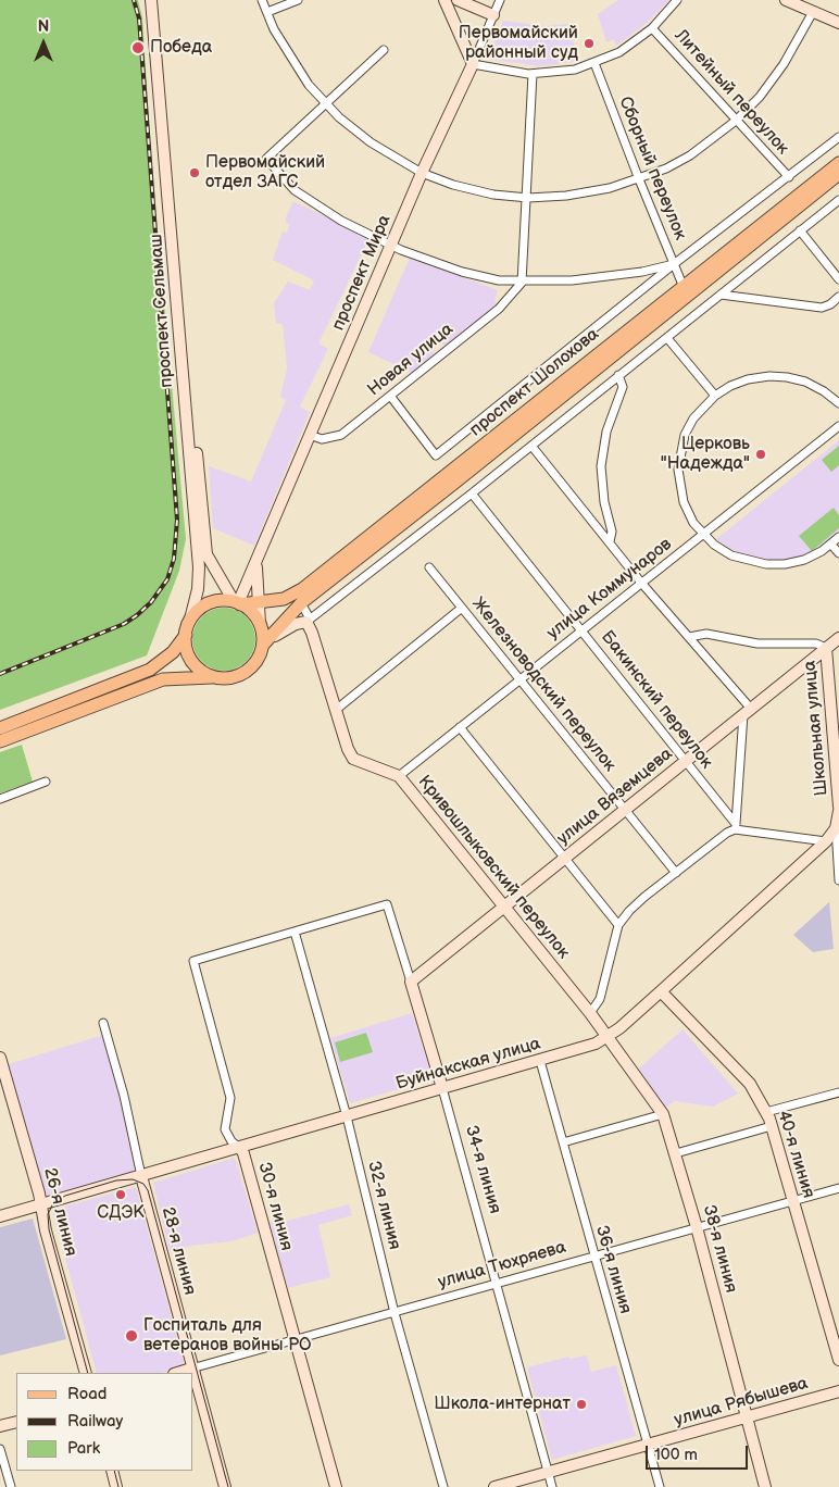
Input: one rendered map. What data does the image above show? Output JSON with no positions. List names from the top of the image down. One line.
{"streets":{"main road":["проспект Шолохова"],"street":["Литейный переулок","Сборный переулок","проспект Мира","проспект Сельмаш","Новая улица","улица Коммунаров","Железноводский переулок","Бакинский переулок","Школьная улица","улица Вяземцева","Кривошлыковский переулок","Буйнакская улица","40-я линия","34-я линия","32-я линия","30-я линия","26-я линия","38-я линия","28-я линия","улица Тюхряева","36-я линия","улица Рябышева"]},"crossings":[["Сборный переулок","проспект Шолохова"],["проспект Мира","проспект Сельмаш"],["проспект Мира","Новая улица"],["проспект Мира","проспект Шолохова"],["проспект Сельмаш","проспект Шолохова"],["улица Коммунаров","Железноводский переулок"],["улица Коммунаров","Бакинский переулок"],["улица Коммунаров","Кривошлыковский переулок"],["Железноводский переулок","улица Вяземцева"],["Бакинский переулок","улица Вяземцева"],["Школьная улица","улица Вяземцева"],["Школьная улица","Буйнакская улица"],["улица Вяземцева","Кривошлыковский переулок"],["улица Вяземцева","34-я линия"],["Кривошлыковский переулок","Буйнакская улица"],["Кривошлыковский переулок","38-я линия"],["Буйнакская улица","40-я линия"],["Буйнакская улица","34-я линия"],["Буйнакская улица","32-я линия"],["Буйнакская улица","30-я линия"],["Буйнакская улица","26-я линия"],["Буйнакская улица","38-я линия"],["Буйнакская улица","28-я линия"],["Буйнакская улица","36-я линия"],["40-я линия","улица Тюхряева"],["34-я линия","32-я линия"],["34-я линия","30-я линия"],["34-я линия","улица Тюхряева"],["34-я линия","улица Рябышева"],["32-я линия","30-я линия"],["32-я линия","улица Тюхряева"],["30-я линия","улица Тюхряева"],["38-я линия","улица Тюхряева"],["38-я линия","улица Рябышева"],["28-я линия","улица Тюхряева"],["улица Тюхряева","36-я линия"],["36-я линия","улица Рябышева"]],"places":["Первомайский районный суд","Победа","Первомайский отдел ЗАГС","Церковь \"Надежда\"","СДЭК","Госпиталь для ветеранов войны РО","Школа-интернат"],"legend":["Road","Railway","Park"],"scale_bar":"100 m","north":"top"}
